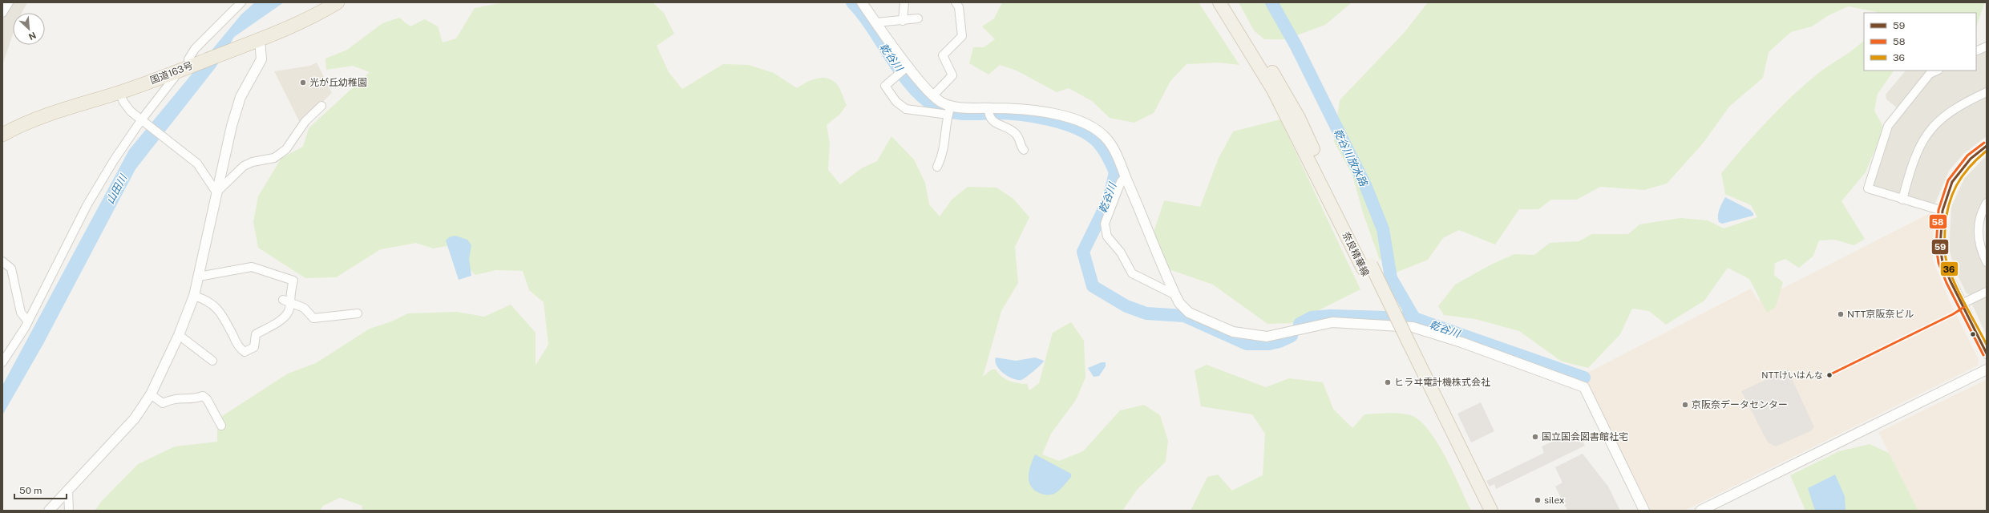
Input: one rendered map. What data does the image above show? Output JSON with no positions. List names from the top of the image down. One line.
{"streets":{"highway":["国道163号"],"main road":["奈良精華線"]},"water":["乾谷川","乾谷川放水路","山田川"],"places":["光が丘幼稚園","NTT京阪奈ビル","NTTけいはんな","ヒラヰ電計機株式会社","京阪奈データセンター","国立国会図書館社宅","silex"],"lines":["transit line 58","transit line 59","transit line 36"],"legend":["59","58","36"],"scale_bar":"50 m","north":"bottom right"}
